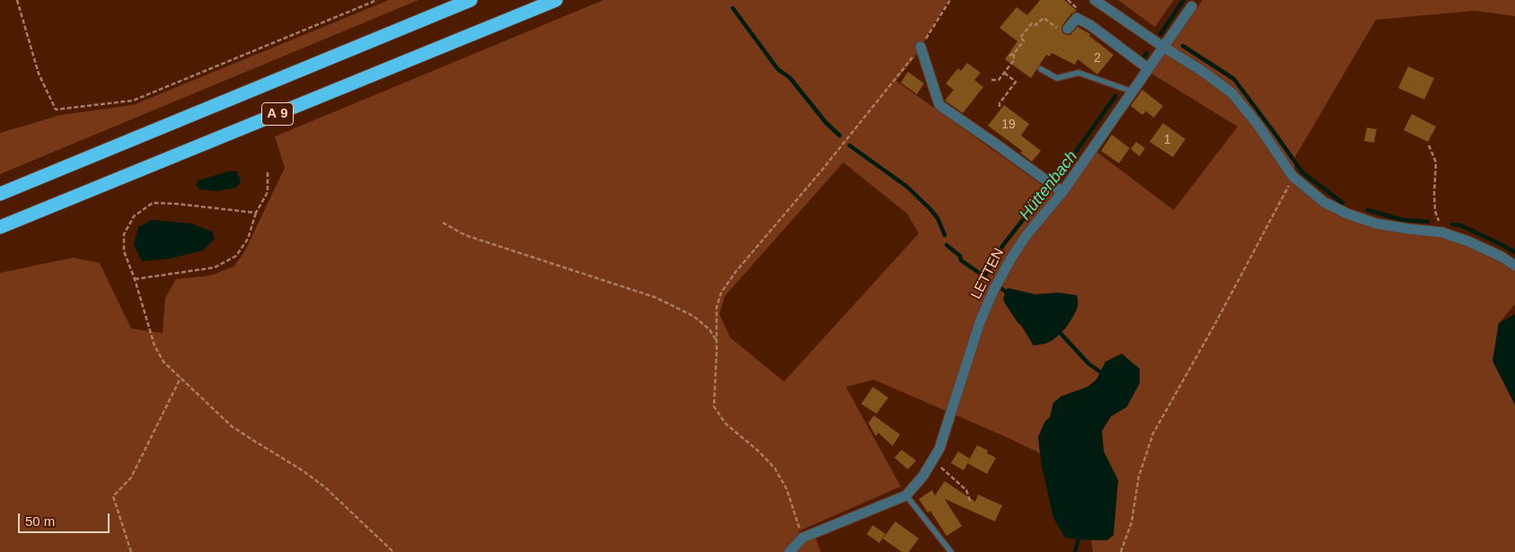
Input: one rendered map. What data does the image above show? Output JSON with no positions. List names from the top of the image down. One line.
{"streets":{"highway":["A 9"],"street":["LETTEN"]},"water":["Hüttenbach"],"house_numbers":["2","19","1"],"scale_bar":"50 m"}
